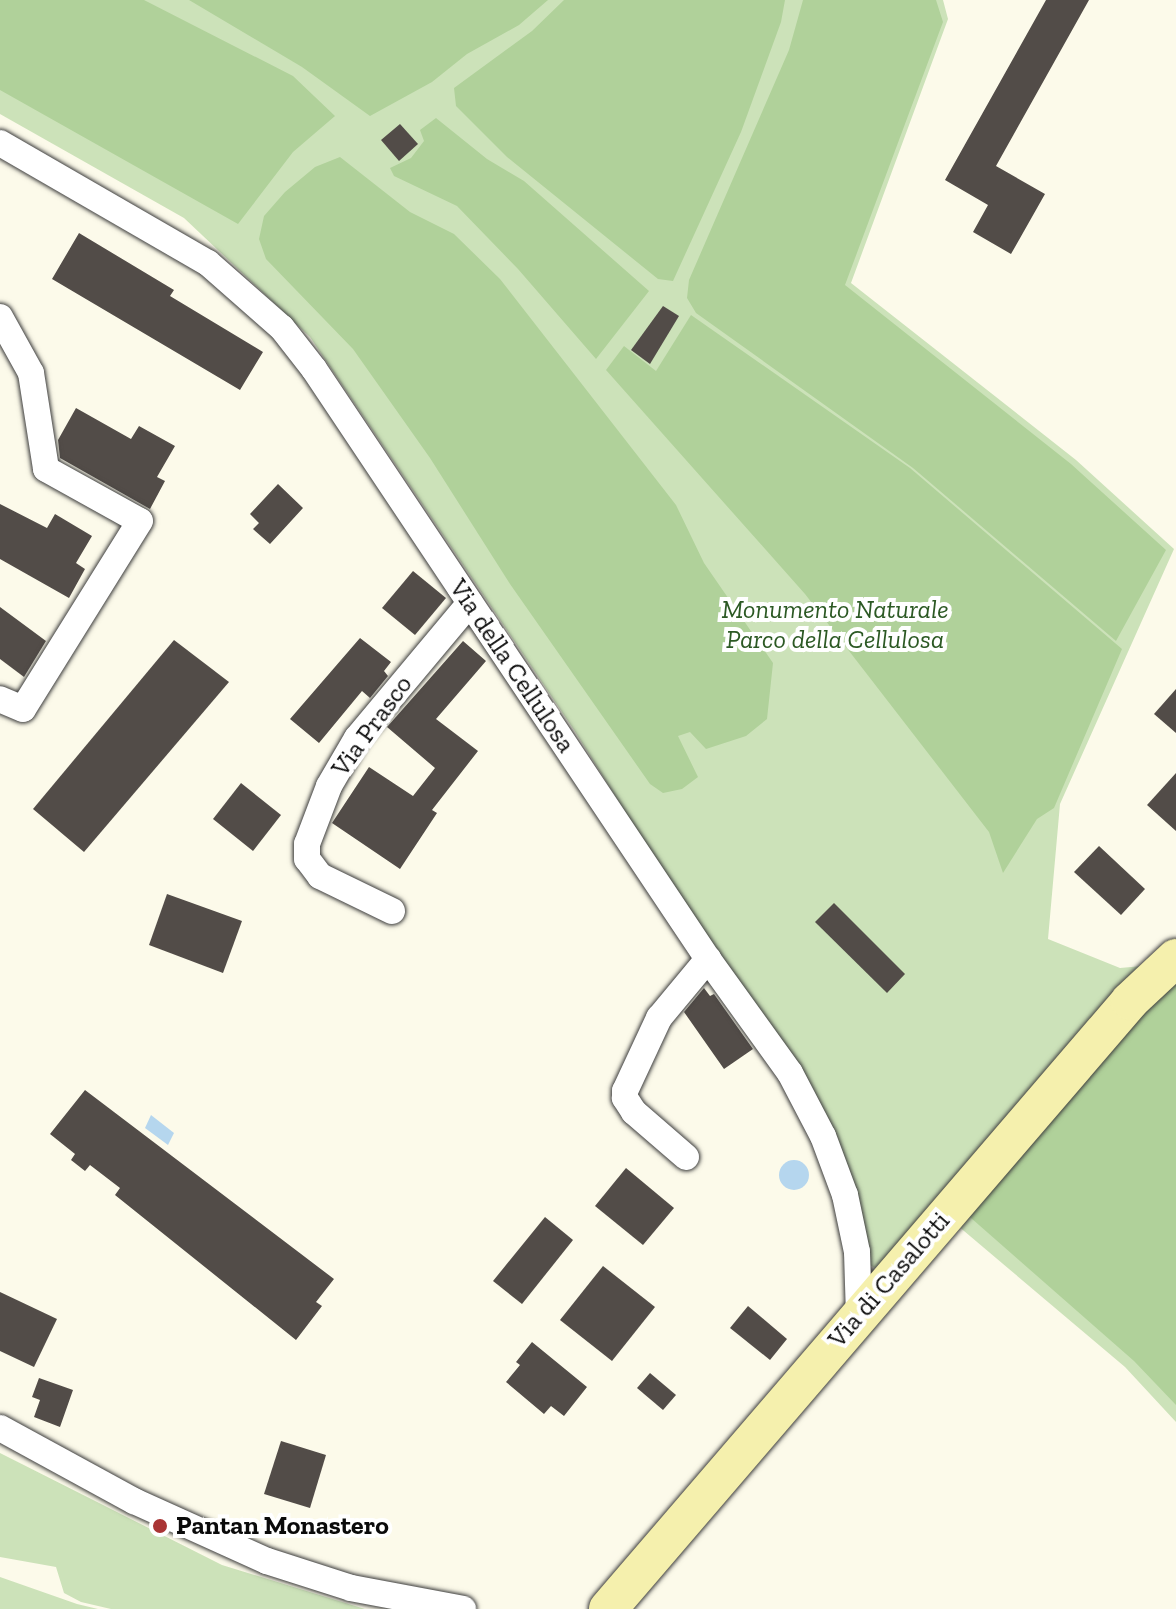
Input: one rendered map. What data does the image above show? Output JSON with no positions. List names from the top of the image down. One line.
{"streets":{"street":["Via della Cellulosa","Via Prasco","Via di Casalotti"]},"crossings":[["Via della Cellulosa","Via Prasco"],["Via della Cellulosa","Via di Casalotti"]],"parks":["Monumento Naturale Parco della Cellulosa"],"places":["Pantan Monastero"]}
